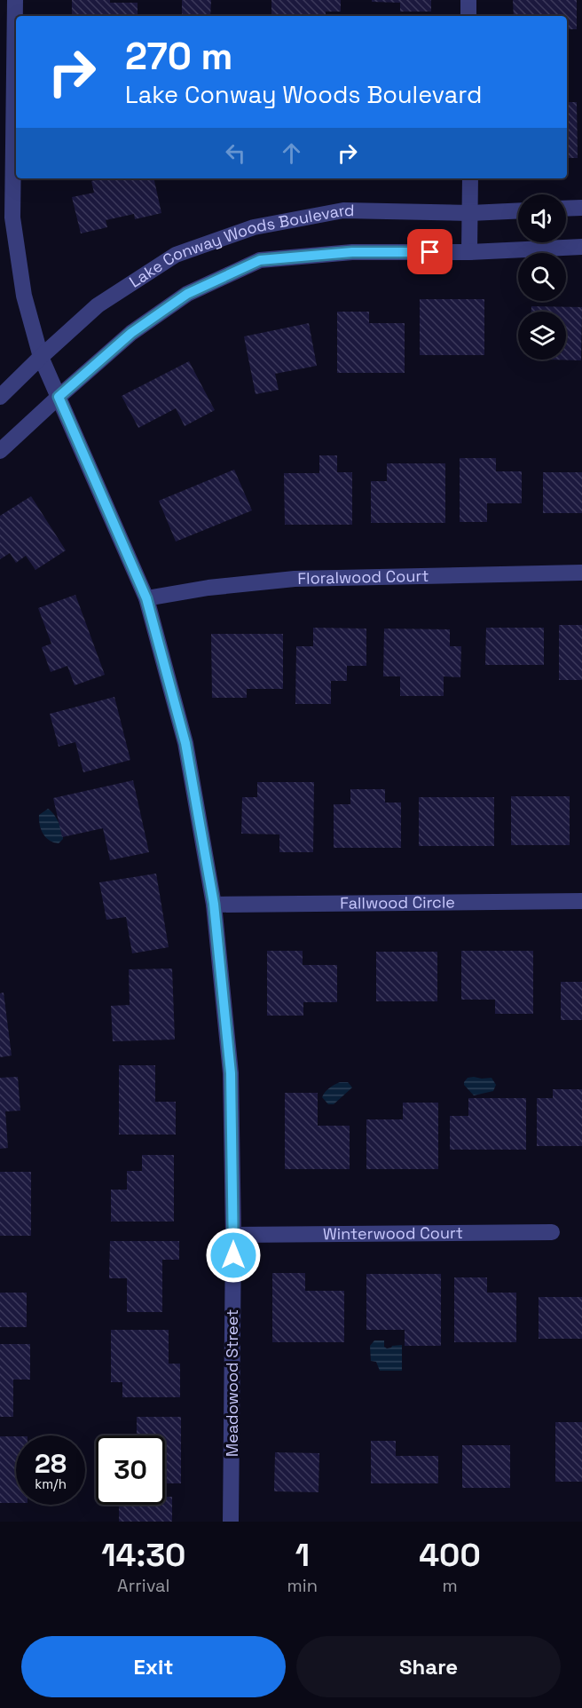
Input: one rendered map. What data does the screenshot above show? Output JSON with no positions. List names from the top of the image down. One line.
{"streets":{"street":["Lake Conway Woods Boulevard","Floralwood Court","Fallwood Circle","Winterwood Court","Meadowood Street"]},"crossings":[["Lake Conway Woods Boulevard","Meadowood Street"],["Floralwood Court","Meadowood Street"],["Fallwood Circle","Meadowood Street"],["Winterwood Court","Meadowood Street"]],"page":{"turn":["270 m","Lake Conway Woods Boulevard"],"speed":"28 km/h","limit":"30","eta":["14:30","Arrival","1","min","400","m"],"buttons":["Exit","Share"]}}
